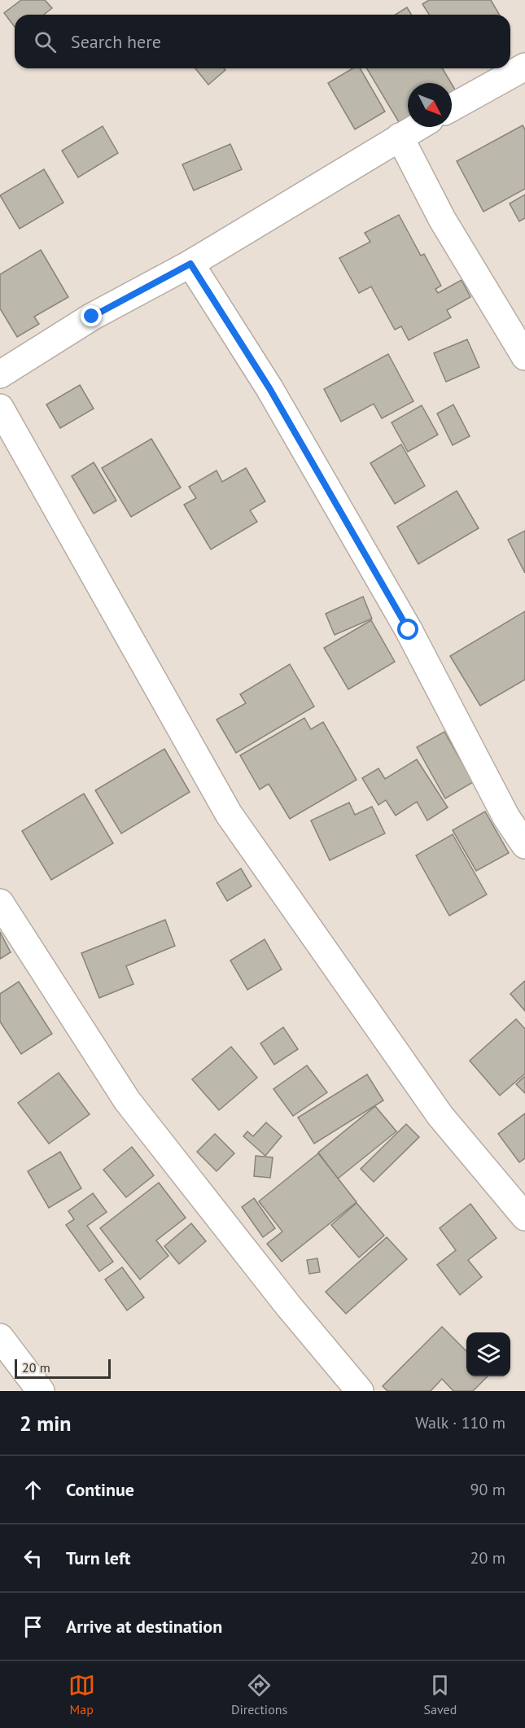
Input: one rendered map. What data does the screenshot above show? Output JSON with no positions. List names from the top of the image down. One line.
{"scale_bar":"20 m","north":"bottom right","page":{"search":"Search here","scale":"20 m","heading":["2 min","Walk · 110 m"],"list":[["Continue","90 m"],["Turn left","20 m"],"Arrive at destination"],"nav":["Map","Directions","Saved"]}}
